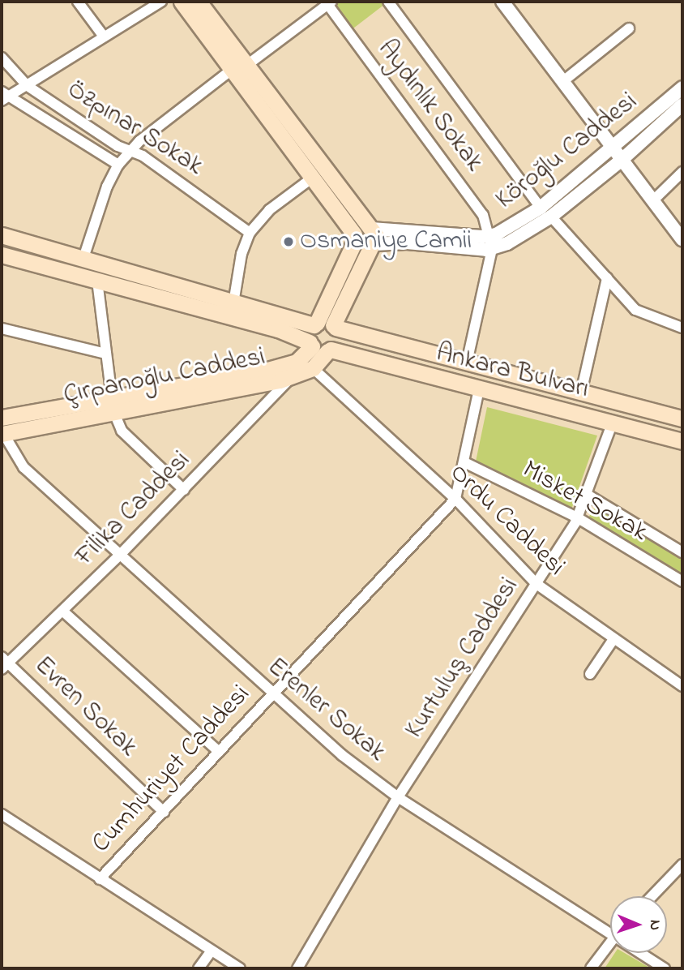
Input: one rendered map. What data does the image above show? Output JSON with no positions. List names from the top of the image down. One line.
{"streets":{"main road":["Ankara Bulvarı","Çırpanoğlu Caddesi"],"street":["Aydınlık Sokak","Özpınar Sokak","Köroğlu Caddesi","Misket Sokak","Filika Caddesi","Ordu Caddesi","Kurtuluş Caddesi","Evren Sokak","Erenler Sokak","Cumhuriyet Caddesi"]},"crossings":[["Aydınlık Sokak","Köroğlu Caddesi"],["Ankara Bulvarı","Çırpanoğlu Caddesi"],["Ankara Bulvarı","Kurtuluş Caddesi"],["Ankara Bulvarı","Cumhuriyet Caddesi"],["Çırpanoğlu Caddesi","Filika Caddesi"],["Çırpanoğlu Caddesi","Ordu Caddesi"],["Çırpanoğlu Caddesi","Erenler Sokak"],["Misket Sokak","Kurtuluş Caddesi"],["Misket Sokak","Cumhuriyet Caddesi"],["Filika Caddesi","Evren Sokak"],["Filika Caddesi","Erenler Sokak"],["Ordu Caddesi","Kurtuluş Caddesi"],["Ordu Caddesi","Cumhuriyet Caddesi"],["Kurtuluş Caddesi","Erenler Sokak"],["Evren Sokak","Cumhuriyet Caddesi"],["Erenler Sokak","Cumhuriyet Caddesi"]],"places":["Osmaniye Camii"],"north":"right"}
